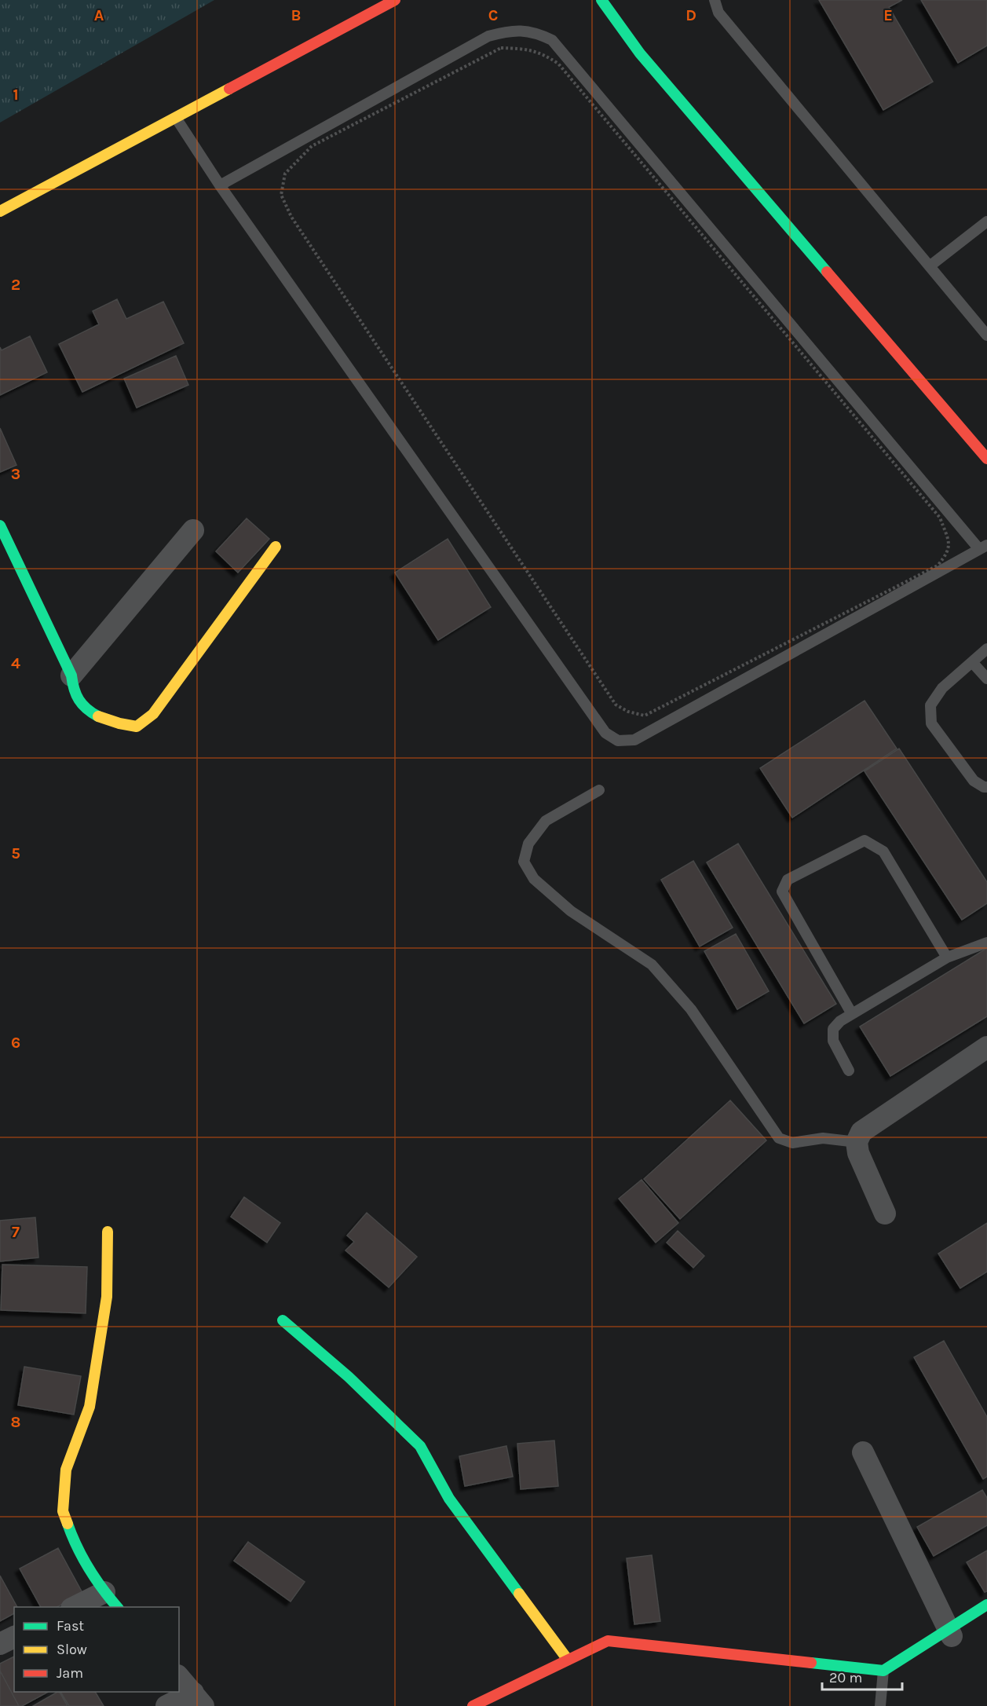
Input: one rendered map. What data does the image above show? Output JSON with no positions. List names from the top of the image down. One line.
{"legend":["Fast","Slow","Jam"],"scale_bar":"20 m","grid":{"columns":["A","B","C","D","E"],"rows":["1","2","3","4","5","6","7","8"]}}
